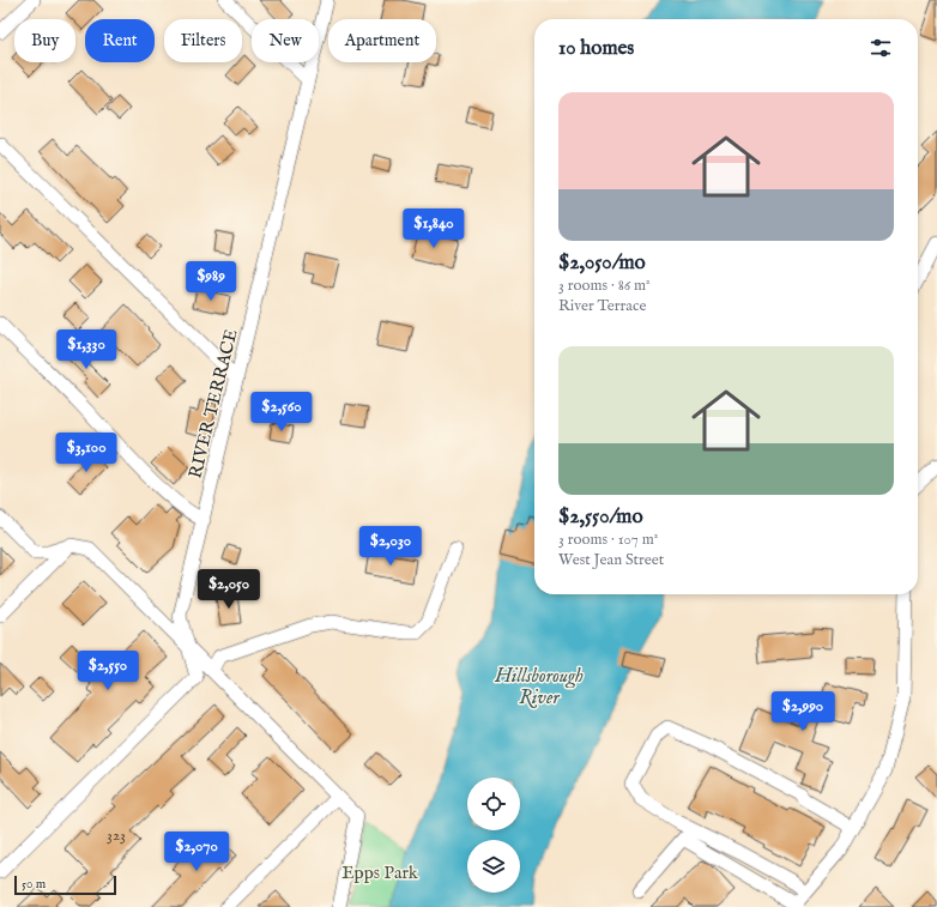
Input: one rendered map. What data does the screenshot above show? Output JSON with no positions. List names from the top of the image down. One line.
{"streets":{"street":["RIVER TERRACE"]},"water":["Hillsborough River"],"parks":["Epps Park"],"house_numbers":["323"],"scale_bar":"50 m","page":{"chip":["Buy","Rent","Filters","New","Apartment"],"heading":"10 homes","list":[{"name":"$2,050/mo","note":"3 rooms · 86 m² · River Terrace"},{"name":"$2,550/mo","note":"3 rooms · 107 m² · West Jean Street"}],"price":["$1,840","$989","$1,330","$2,560","$3,100","$2,030","$2,050","$2,550","$2,990","$2,070"],"scale":"50 m"}}
